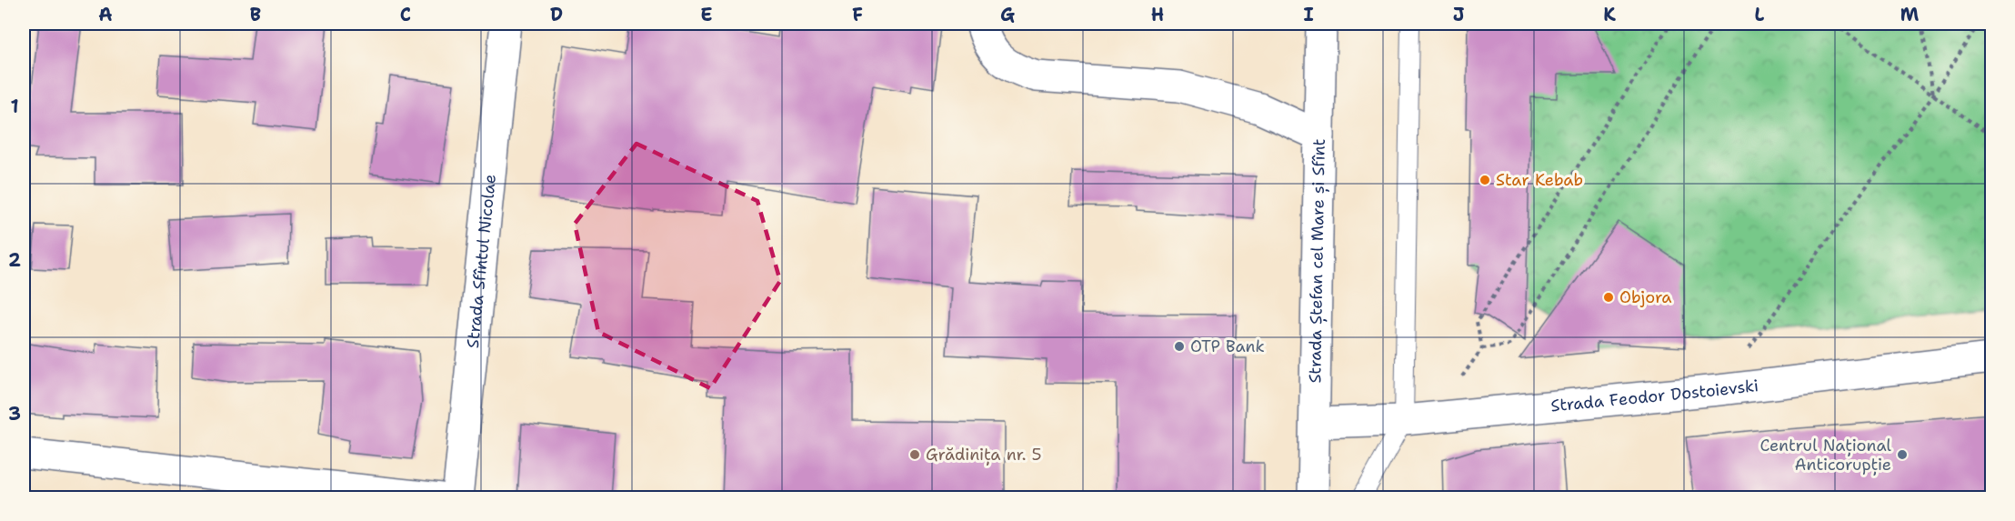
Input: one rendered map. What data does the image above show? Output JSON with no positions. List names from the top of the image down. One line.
{"streets":{"street":["Strada Sfîntul Nicolae","Strada Ștefan cel Mare și Sfînt","Strada Fеodor Dostoievski"]},"crossings":[["Strada Ștefan cel Mare și Sfînt","Strada Fеodor Dostoievski"]],"places":["Star Kebab","Objora","OTP Bank","Grădinița nr. 5","Centrul Național Anticorupție"],"grid":{"columns":["A","B","C","D","E","F","G","H","I","J","K","L","M"],"rows":["1","2","3"]}}
